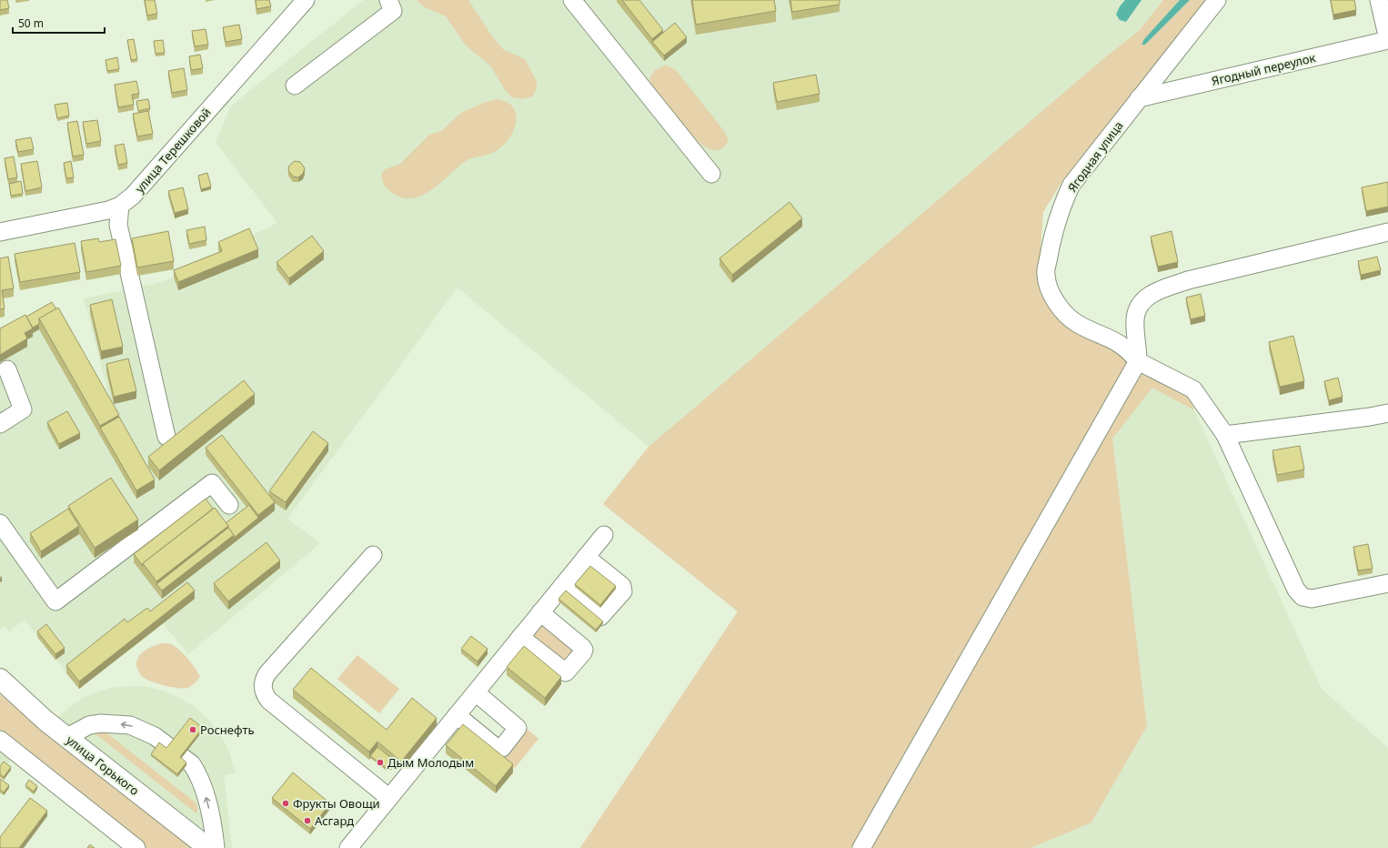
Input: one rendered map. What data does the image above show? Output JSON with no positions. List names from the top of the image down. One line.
{"streets":{"main road":["улица Горького"],"street":["Ягодный переулок","улица Терешковой","Ягодная улица"]},"crossings":[["Ягодный переулок","Ягодная улица"]],"places":["Роснефть","Дым Молодым","Фрукты Овощи","Асгард"],"scale_bar":"50 m"}
